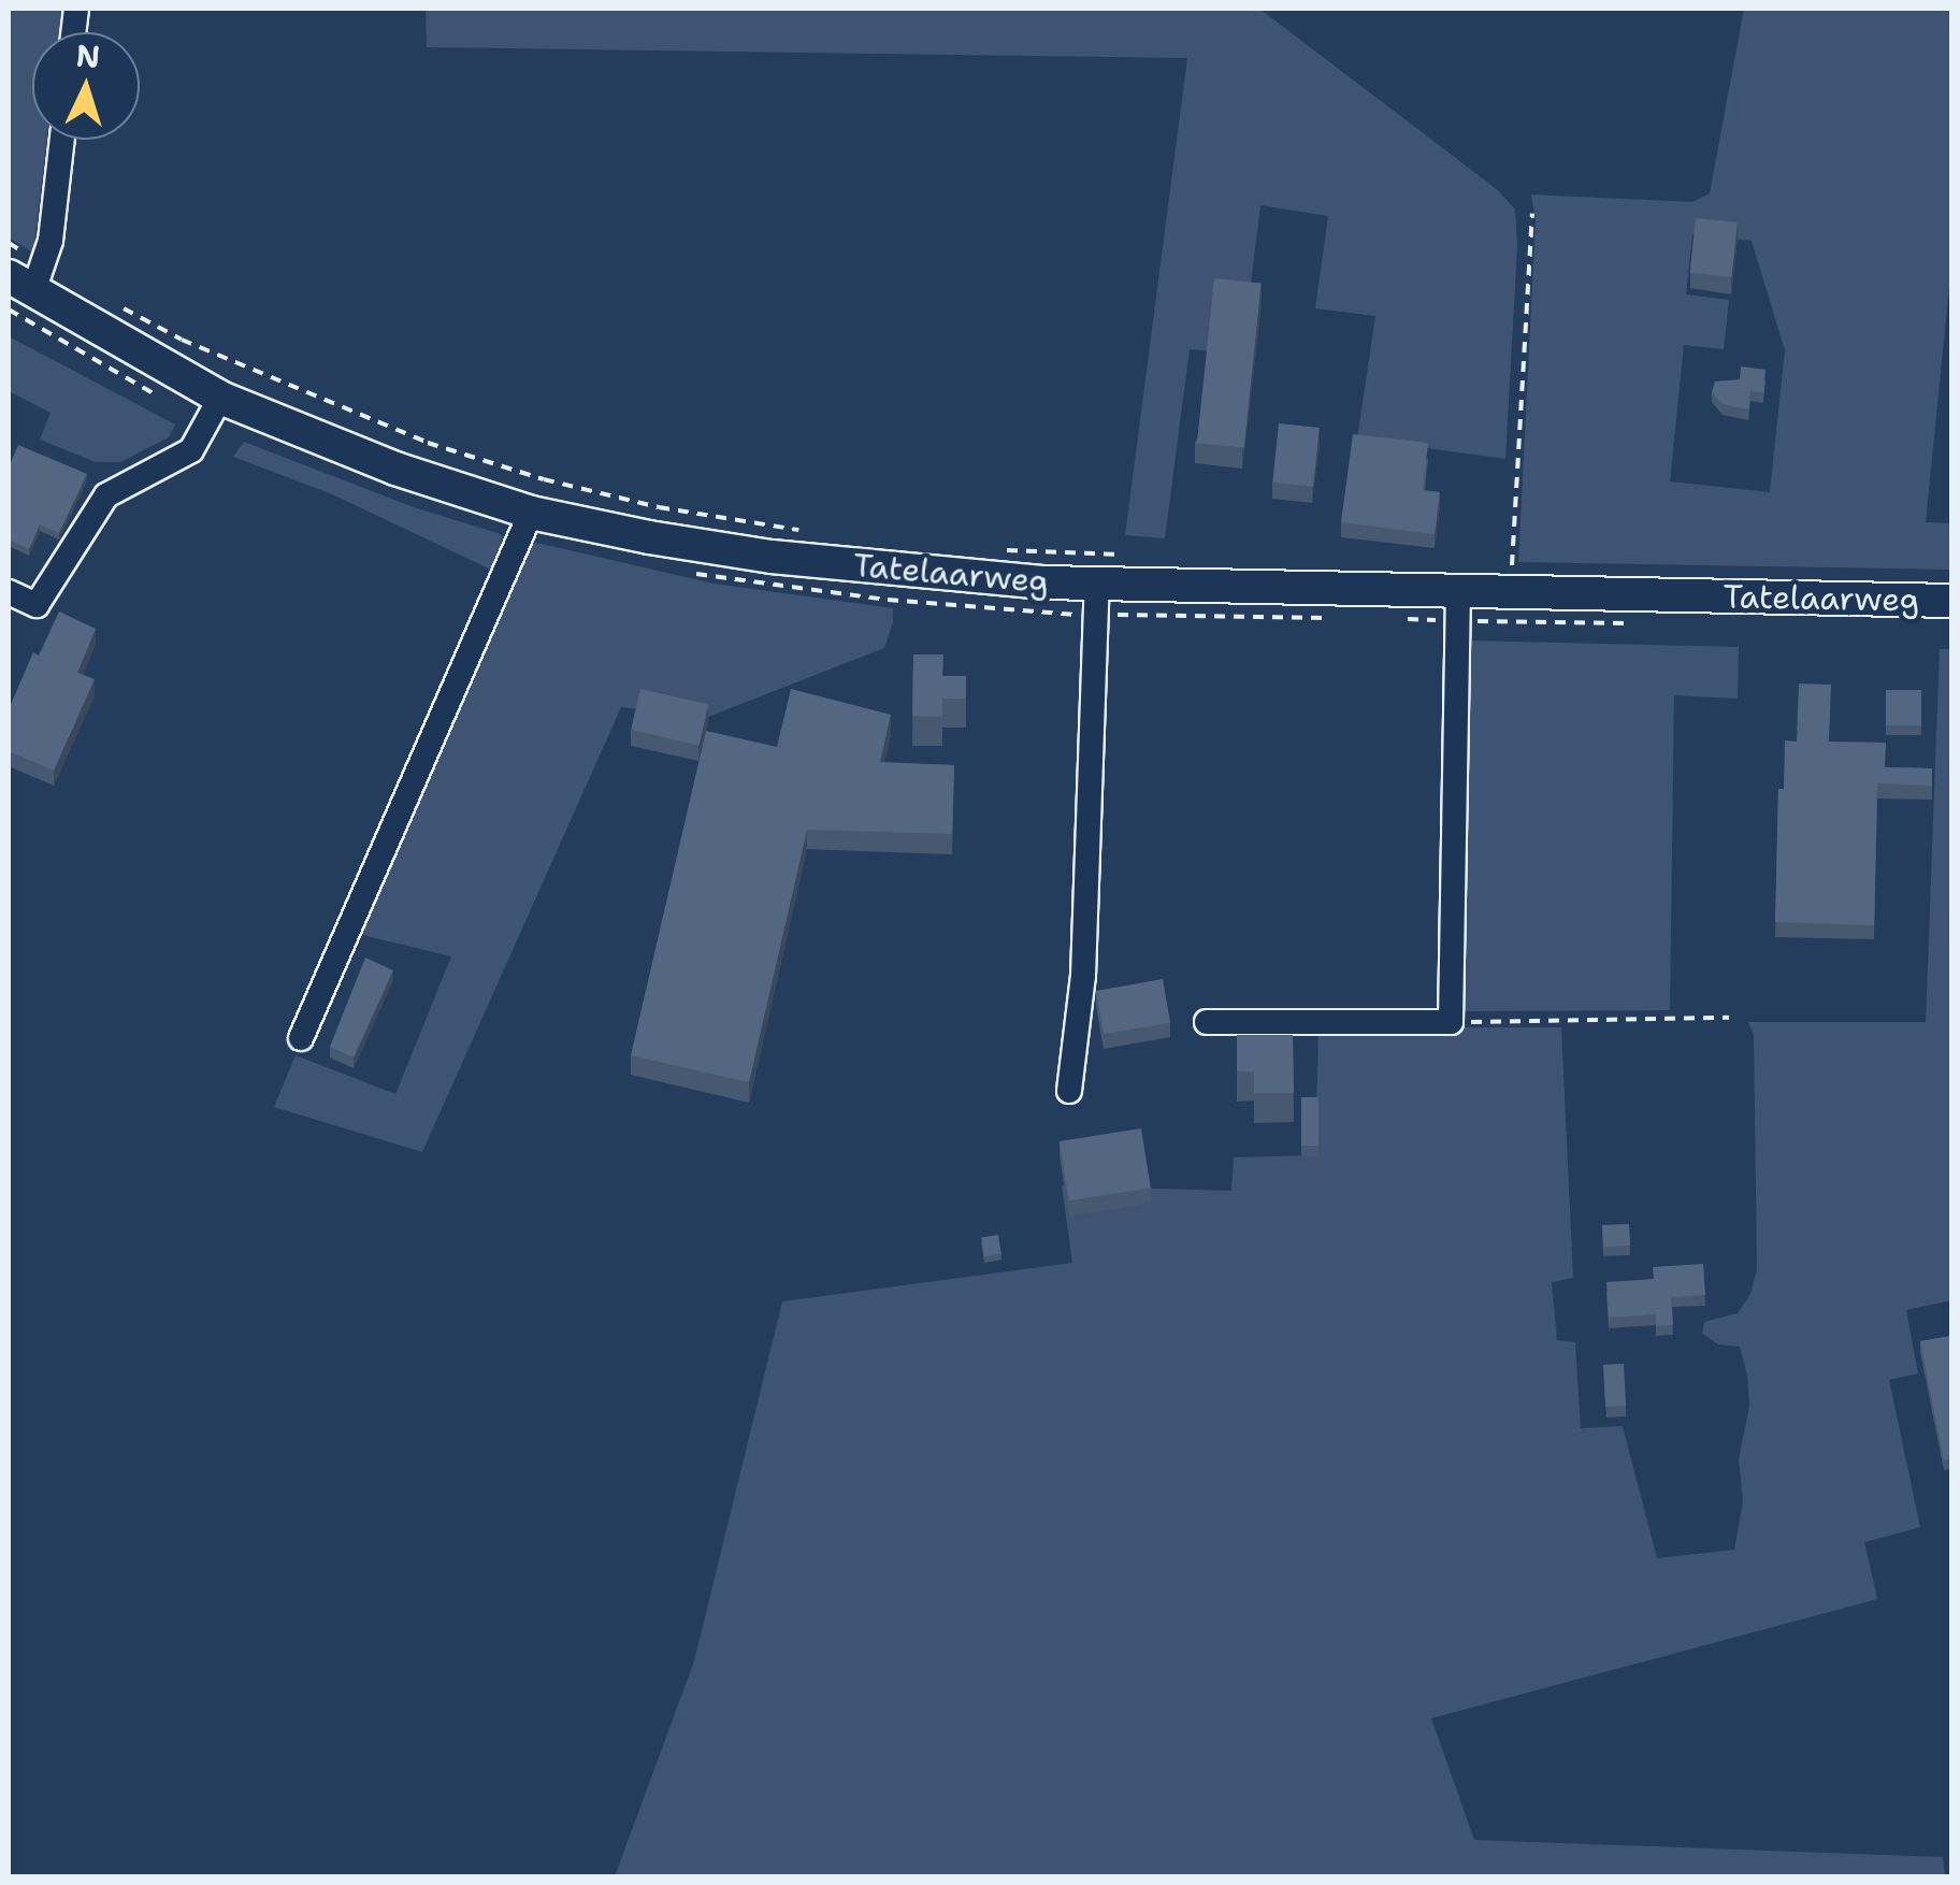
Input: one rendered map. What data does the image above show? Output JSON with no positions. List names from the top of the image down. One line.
{"streets":{"main road":["Tatelaarweg"]},"north":"top"}
